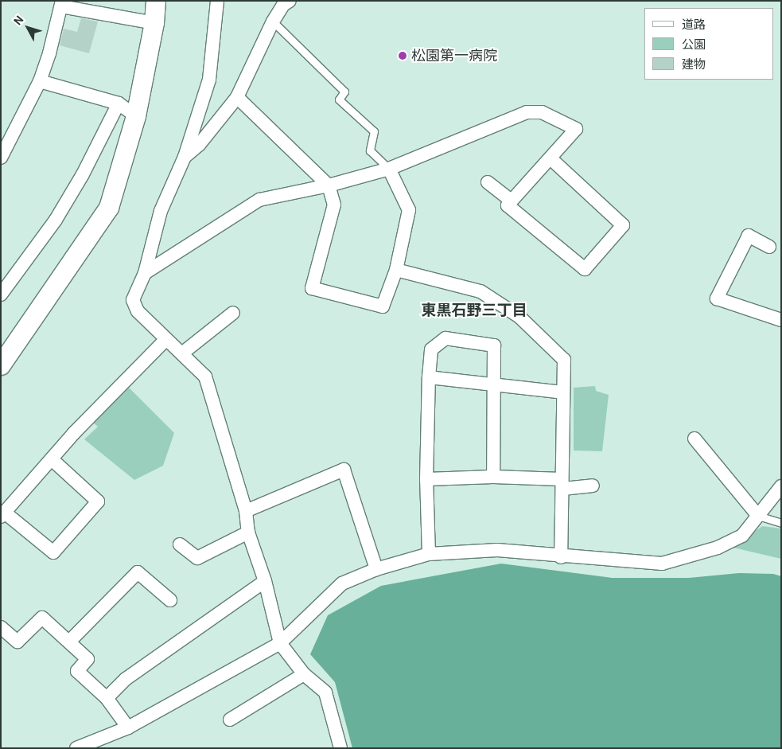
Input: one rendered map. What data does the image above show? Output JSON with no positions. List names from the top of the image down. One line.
{"districts":["東黒石野三丁目"],"places":["松園第一病院"],"legend":["道路","公園","建物"],"north":"top left"}
